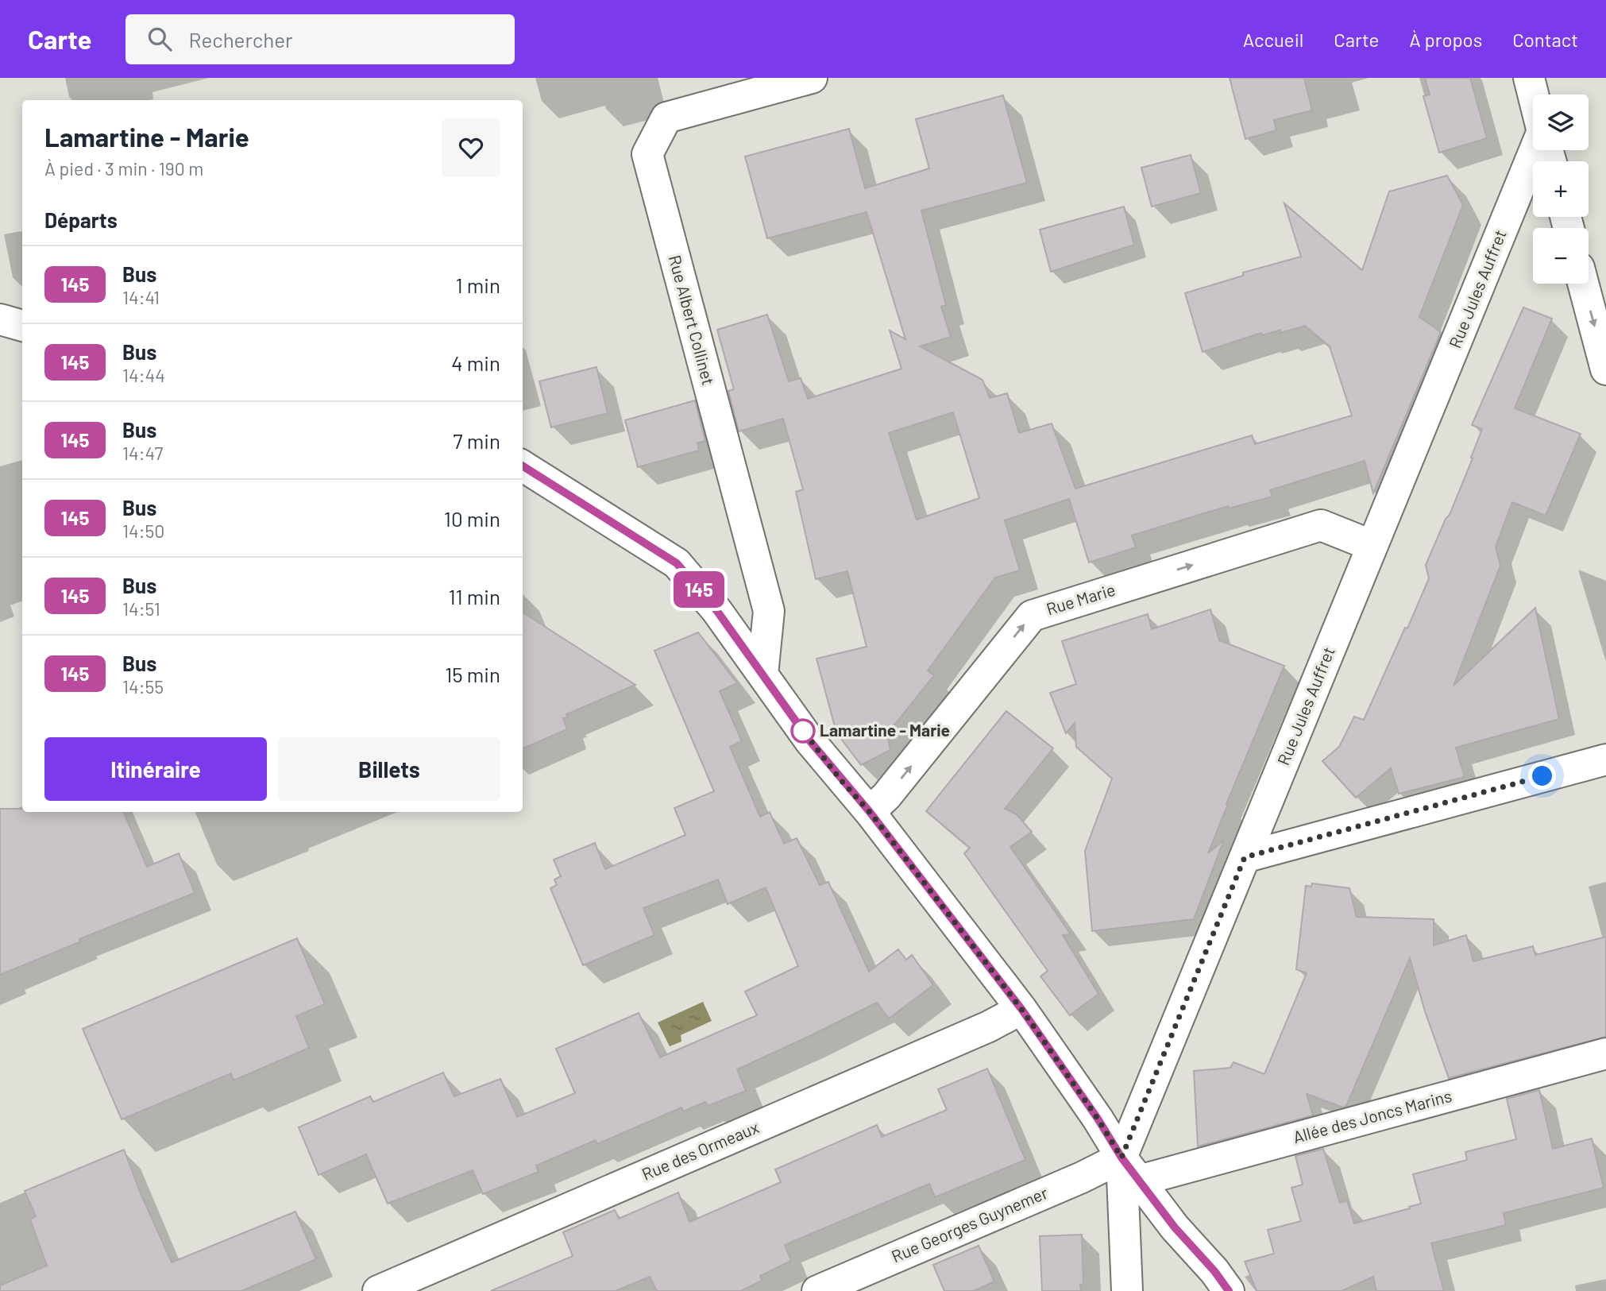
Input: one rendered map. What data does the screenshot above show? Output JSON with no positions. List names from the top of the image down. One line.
{"streets":{"street":["Rue Jules Auffret","Rue Albert Collinet","Rue Marie","Allée des Joncs Marins","Rue des Ormeaux","Rue Georges Guynemer"]},"crossings":[["Rue Jules Auffret","Rue Marie"],["Rue Jules Auffret","Allée des Joncs Marins"],["Rue Jules Auffret","Rue Georges Guynemer"],["Allée des Joncs Marins","Rue Georges Guynemer"]],"one_way":["Rue Marie"],"places":["Lamartine - Marie"],"lines":["bus line 145"],"page":{"header":"Carte","search":"Rechercher","nav":["Accueil","Carte","À propos","Contact"],"on_map":"145","map_buttons":["+","−"],"heading":[["Lamartine - Marie","À pied · 3 min · 190 m"],"Départs"],"list":[{"mark":"145","name":"Bus","note":"14:41","value":"1 min"},{"mark":"145","name":"Bus","note":"14:44","value":"4 min"},{"mark":"145","name":"Bus","note":"14:47","value":"7 min"},{"mark":"145","name":"Bus","note":"14:50","value":"10 min"},{"mark":"145","name":"Bus","note":"14:51","value":"11 min"},{"mark":"145","name":"Bus","note":"14:55","value":"15 min"}],"buttons":["Itinéraire","Billets"]}}
